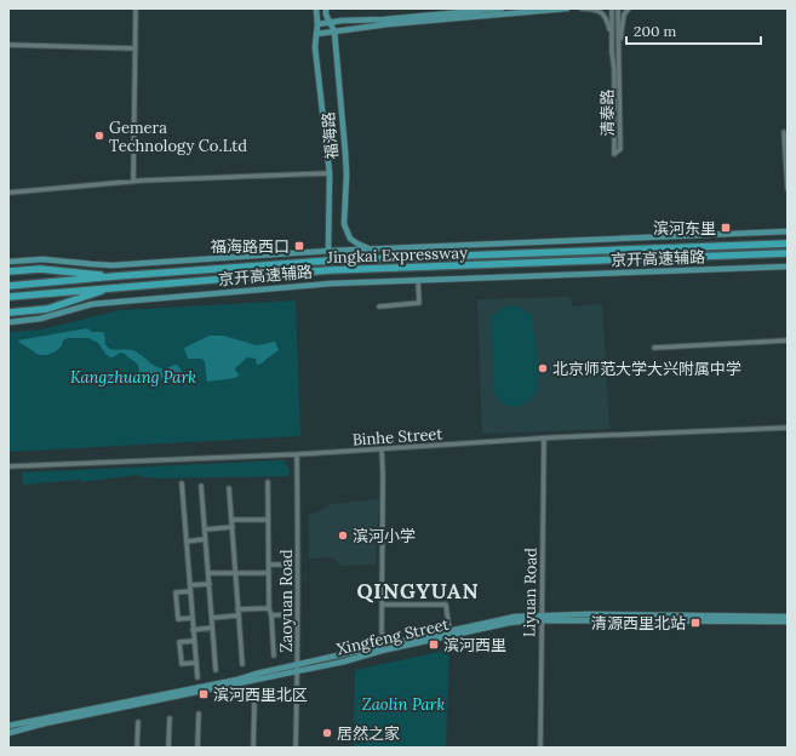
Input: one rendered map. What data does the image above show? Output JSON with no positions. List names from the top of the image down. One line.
{"streets":{"highway":["Jingkai Expressway"],"main road":["福海路","京开高速辅路","Xingfeng Street"],"street":["清泰路","Binhe Street","Liyuan Road","Zaoyuan Road"]},"crossings":[["福海路","京开高速辅路"],["Binhe Street","Liyuan Road"],["Binhe Street","Zaoyuan Road"],["Liyuan Road","Xingfeng Street"],["Zaoyuan Road","Xingfeng Street"]],"districts":["QINGYUAN"],"parks":["Kangzhuang Park","Zaolin Park"],"places":{"other":["Gemera Technology Co.Ltd","北京师范大学大兴附属中学","滨河小学","居然之家"],"transit":["滨河东里","福海路西口","清源西里北站","滨河西里","滨河西里北区"]},"scale_bar":"200 m"}
